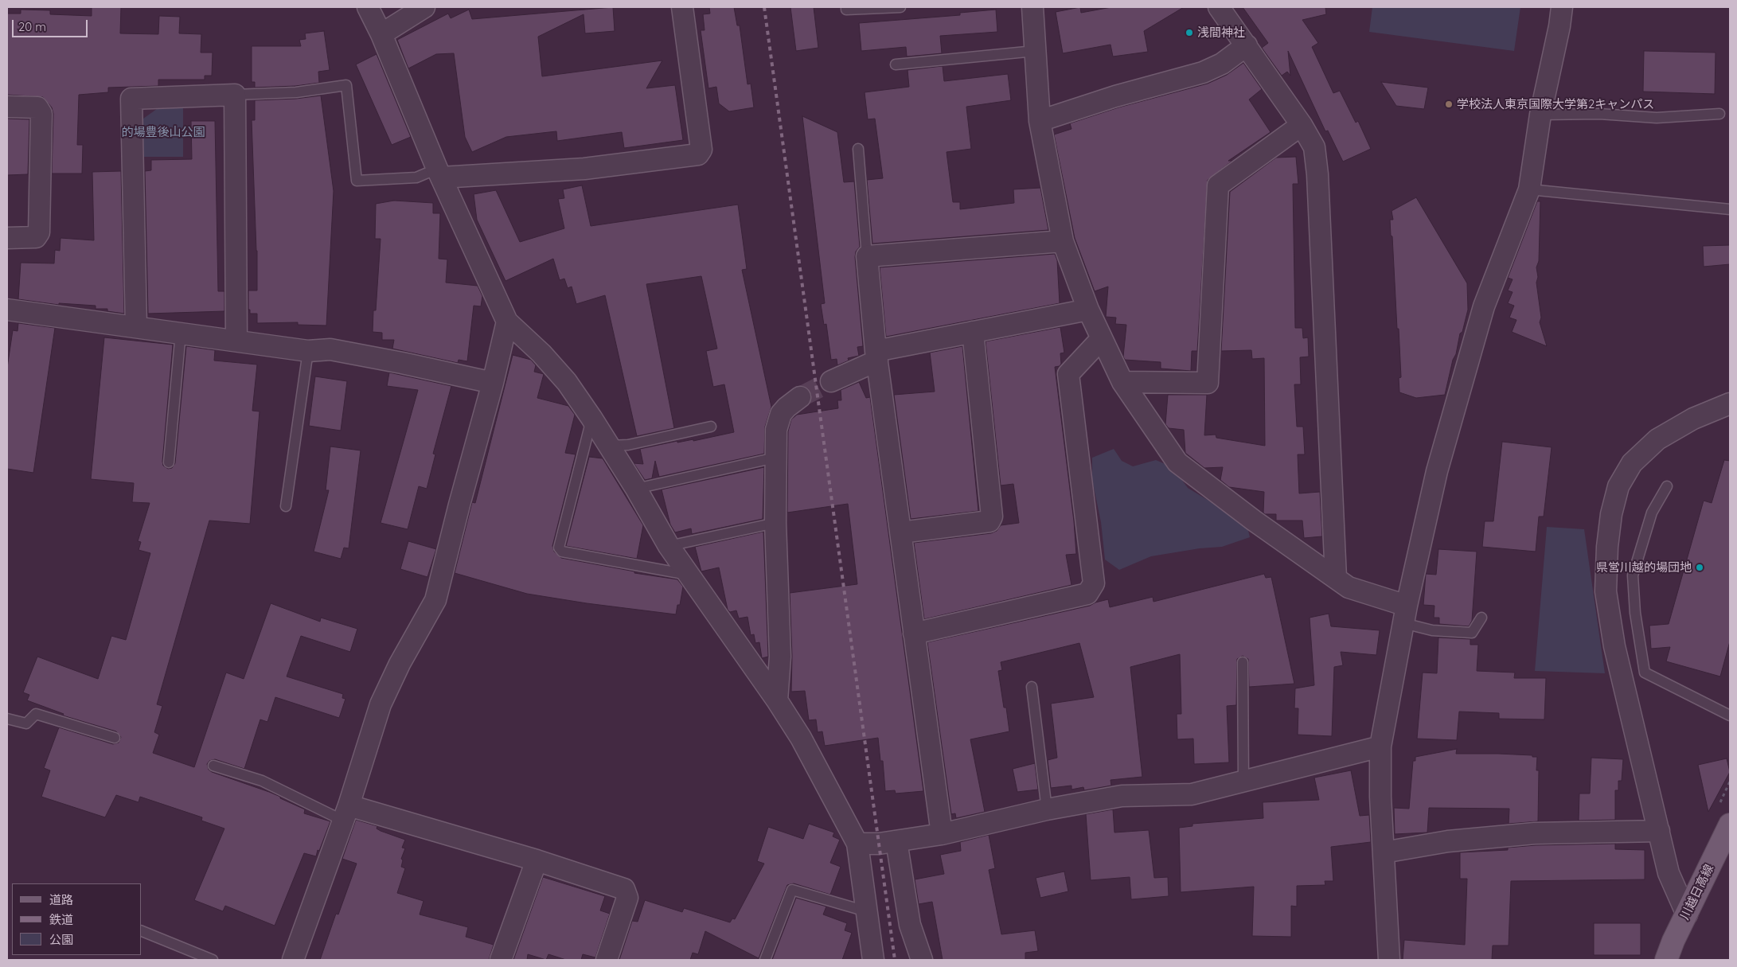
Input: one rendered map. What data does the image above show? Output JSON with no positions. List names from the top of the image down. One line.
{"streets":{"main road":["川越日高線"]},"parks":["的場豊後山公園"],"places":["浅間神社","学校法人東京国際大学第2キャンパス","県営川越的場団地"],"legend":["道路","鉄道","公園"],"scale_bar":"20 m"}
